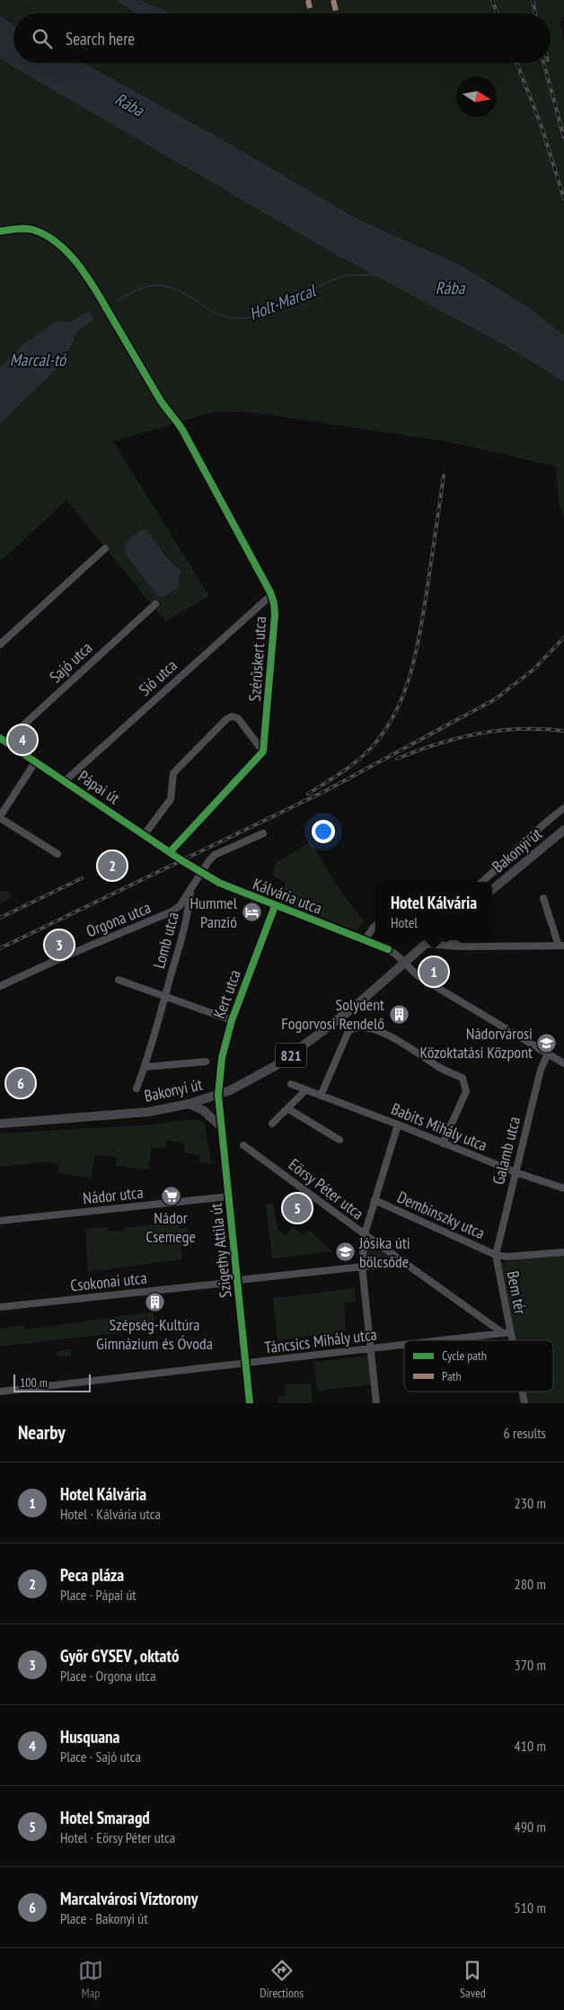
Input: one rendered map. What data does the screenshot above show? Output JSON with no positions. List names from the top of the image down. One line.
{"streets":{"main road":["Bakonyi út","821"],"street":["Szérűskert utca","Sajó utca","Sió utca","Pápai út","Kálvária utca","Orgona utca","Lomb utca","Kert utca","Babits Mihály utca","Galamb utca","Eörsy Péter utca","Nádor utca","Dembinszky utca","Szigethy Attila út","Csokonai utca","Bem tér","Táncsics Mihály utca"]},"crossings":[["Szérűskert utca","Sió utca"],["Sajó utca","Pápai út"],["Sió utca","Pápai út"],["Pápai út","Kálvária utca"],["Bakonyi út","Kálvária utca"],["Bakonyi út","Kert utca"],["Bakonyi út","Szigethy Attila út"],["Kálvária utca","Lomb utca"],["Kálvária utca","Kert utca"],["Kálvária utca","Galamb utca"],["Orgona utca","Lomb utca"],["Kert utca","Szigethy Attila út"],["Babits Mihály utca","Galamb utca"],["Galamb utca","Dembinszky utca"],["Galamb utca","Bem tér"],["Eörsy Péter utca","Táncsics Mihály utca"],["Nádor utca","Szigethy Attila út"],["Dembinszky utca","Bem tér"],["Szigethy Attila út","Táncsics Mihály utca"],["Bem tér","Táncsics Mihály utca"]],"water":["Rába","Holt-Marcal","Marcal-tó"],"places":{"hotel":["Hummel Panzió"],"building":["Solydent Fogorvosi Rendelő","Szépség-Kultúra Gimnázium és Óvoda"],"school or university":["Nádorvárosi Közoktatási Központ","Jósika úti bölcsőde"],"supermarket":["Nádor Csemege"]},"legend":["Cycle path","Path"],"scale_bar":"100 m","north":"right","page":{"search":"Search here","pins":["4","2","3","1","6","5"],"popup":["Hotel Kálvária","Hotel"],"scale":"100 m","heading":["Nearby","6 results"],"list":[{"mark":"1","name":"Hotel Kálvária","note":"Hotel · Kálvária utca","value":"230 m"},{"mark":"2","name":"Peca pláza","note":"Place · Pápai út","value":"280 m"},{"mark":"3","name":"Győr GYSEV , oktató","note":"Place · Orgona utca","value":"370 m"},{"mark":"4","name":"Husquana","note":"Place · Sajó utca","value":"410 m"},{"mark":"5","name":"Hotel Smaragd","note":"Hotel · Eörsy Péter utca","value":"490 m"},{"mark":"6","name":"Marcalvárosi Víztorony","note":"Place · Bakonyi út","value":"510 m"}],"nav":["Map","Directions","Saved"]}}
